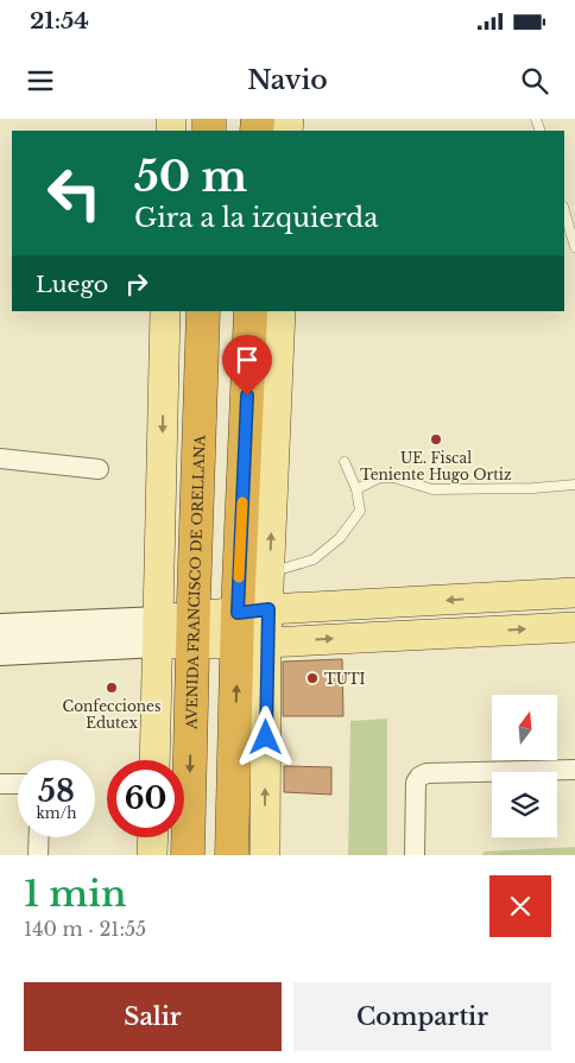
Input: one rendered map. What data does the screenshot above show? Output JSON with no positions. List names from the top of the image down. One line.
{"streets":{"highway":["AVENIDA FRANCISCO DE ORELLANA"]},"places":["UE. Fiscal Teniente Hugo Ortiz","TUTI","Confecciones Edutex"],"north":"top","page":{"status":"21:54","header":"Navio","turn":["50 m","Gira a la izquierda"],"then":"Luego","speed":"58 km/h","limit":"60","heading":["1 min","140 m · 21:55"],"buttons":["Salir","Compartir"]}}
